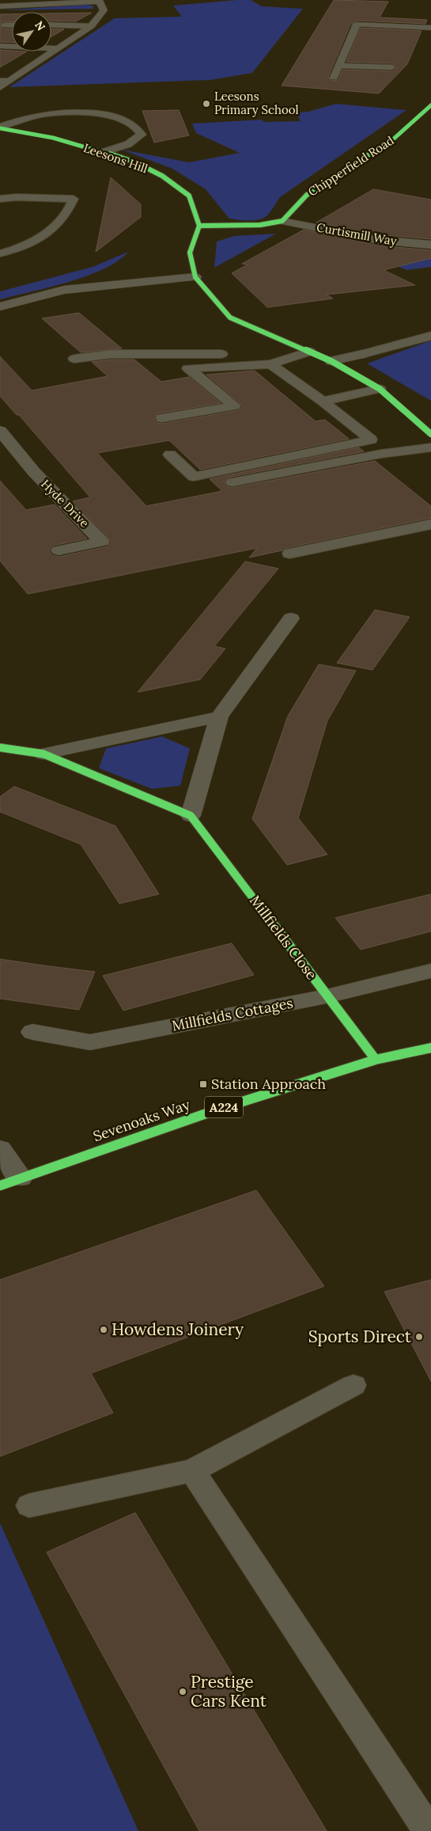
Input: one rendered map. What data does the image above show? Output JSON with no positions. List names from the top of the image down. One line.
{"streets":{"street":["Leesons Hill","Chipperfield Road","Curtismill Way","Hyde Drive","Millfields Close","Millfields Cottages","A224","Sevenoaks Way"]},"crossings":[["Chipperfield Road","Curtismill Way"],["Millfields Close","Millfields Cottages"],["Millfields Close","Sevenoaks Way"]],"places":{"other":["Leesons Primary School","Howdens Joinery","Sports Direct","Prestige Cars Kent"],"transit":["Station Approach"]},"north":"top right"}
